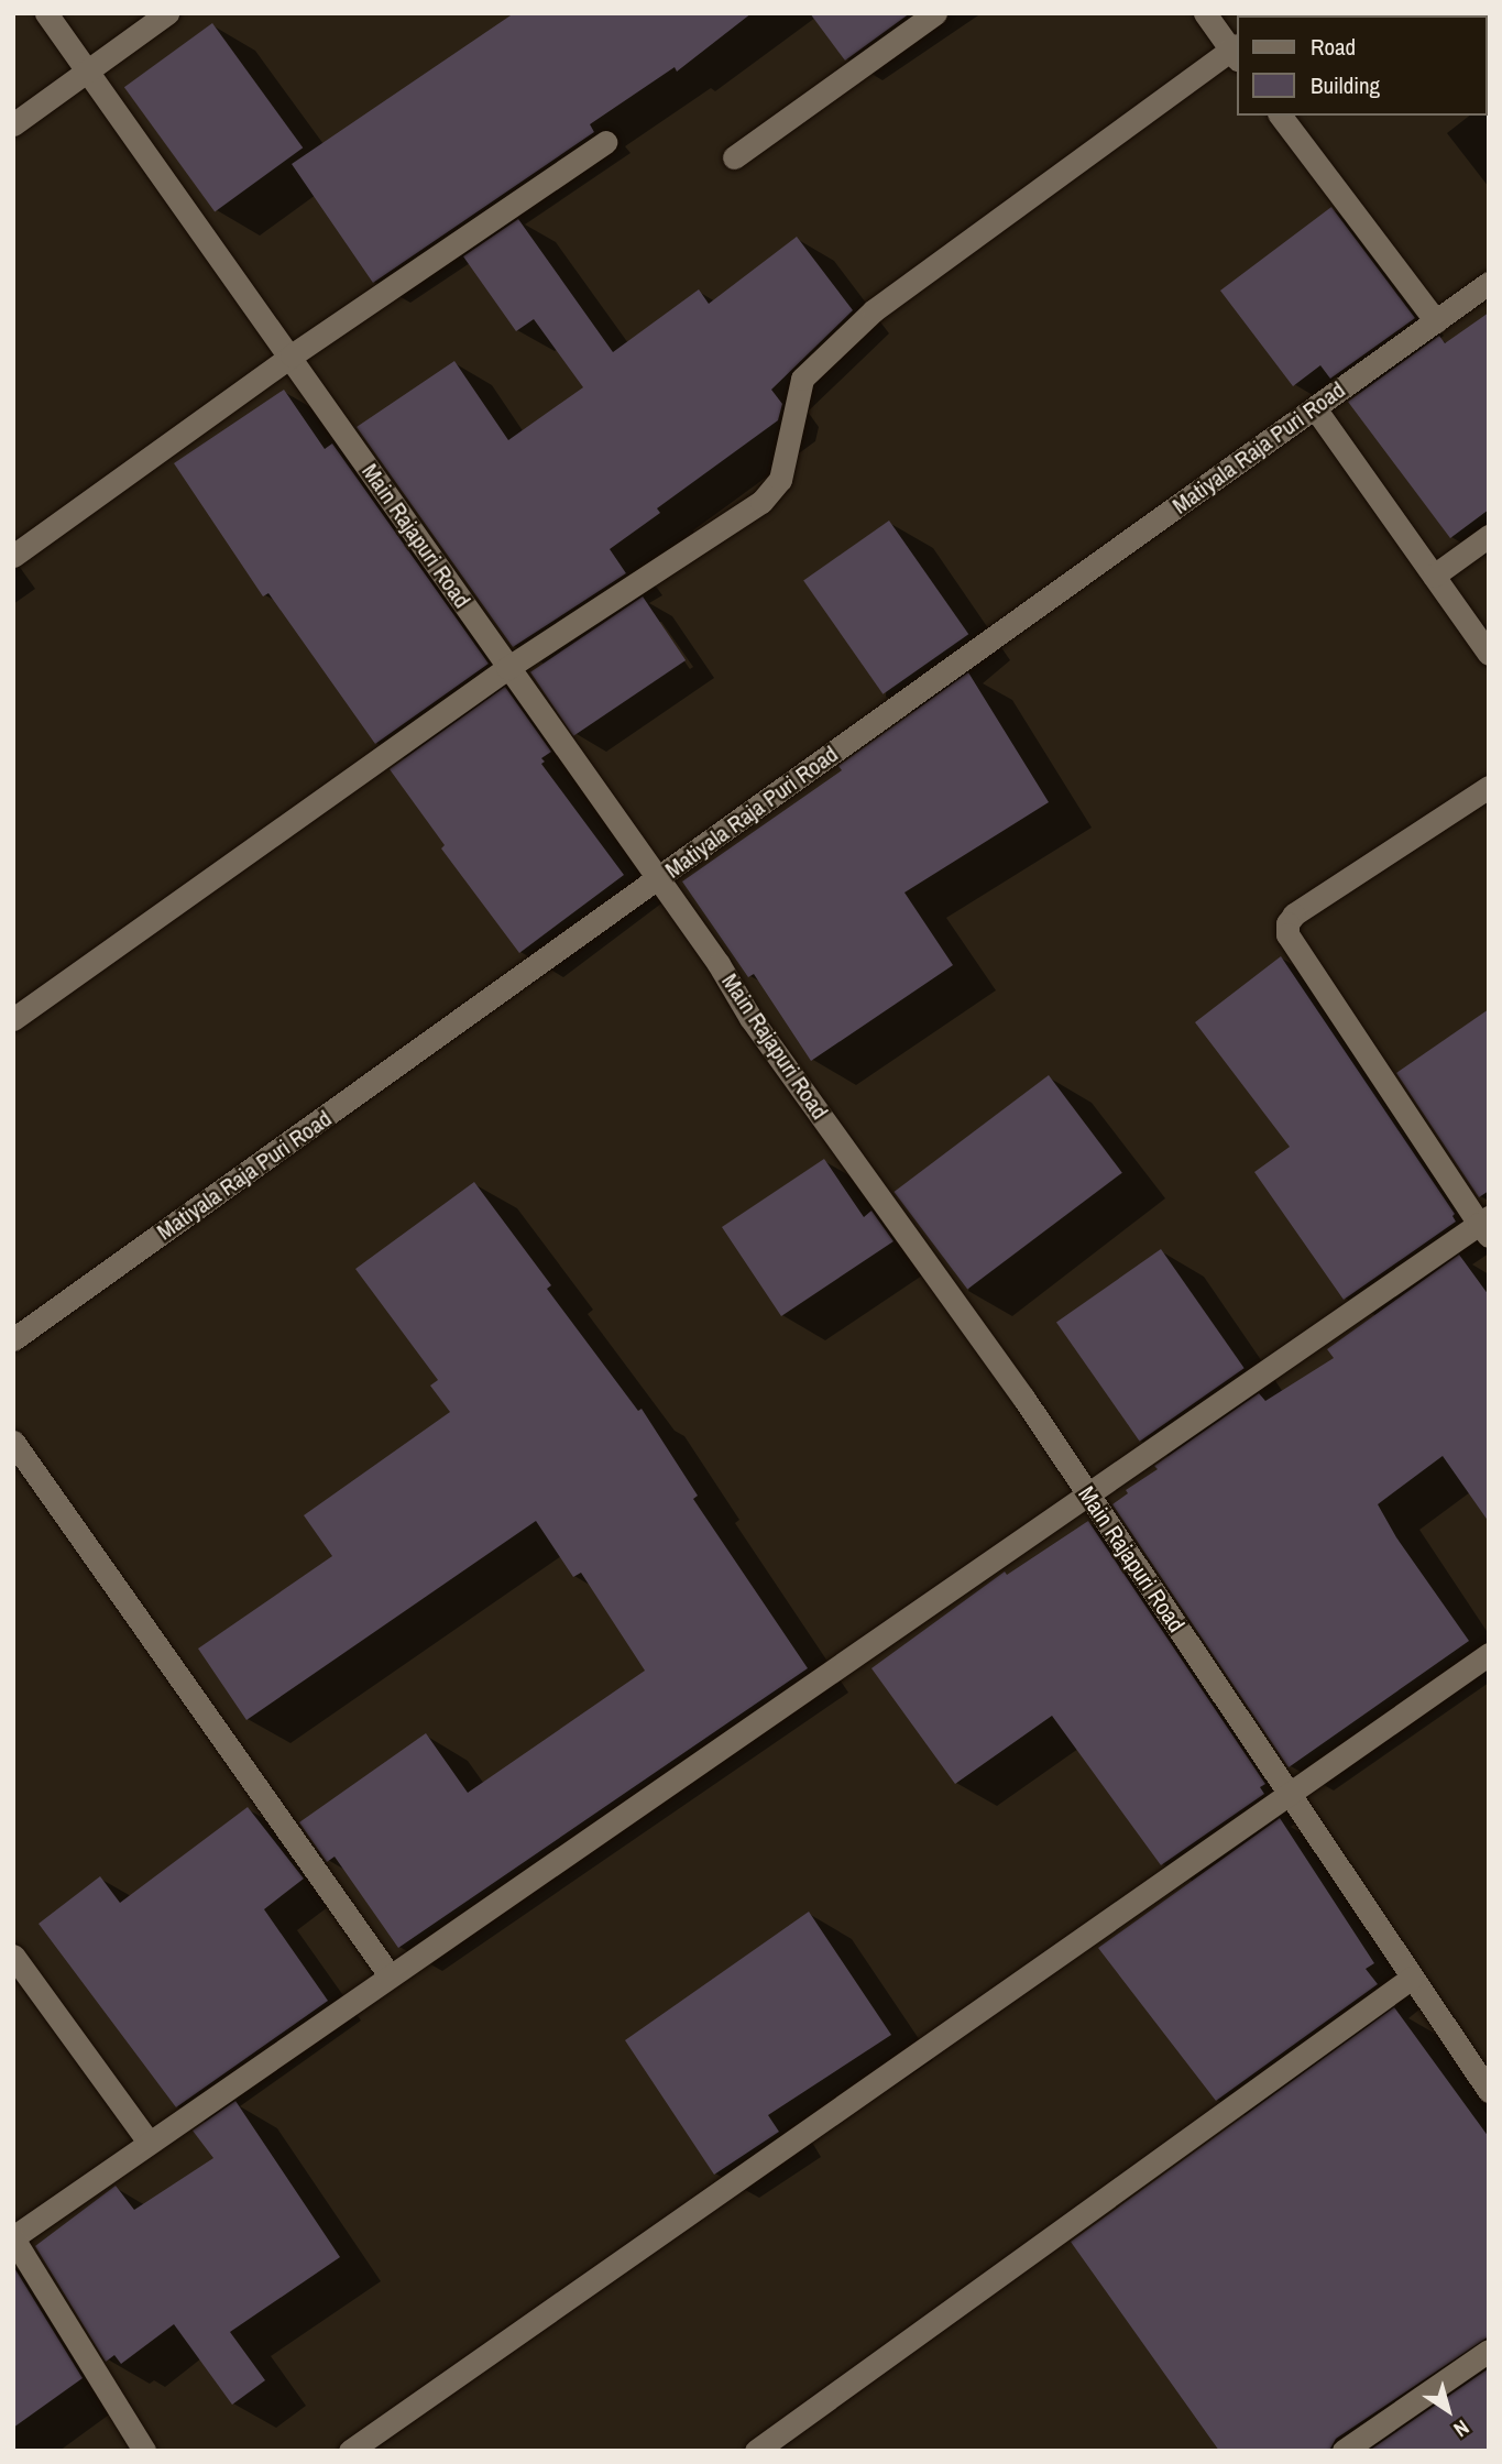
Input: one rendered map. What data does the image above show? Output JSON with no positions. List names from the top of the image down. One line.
{"streets":{"street":["Matiyala Raja Puri Road","Main Rajapuri Road"]},"crossings":[["Matiyala Raja Puri Road","Main Rajapuri Road"]],"legend":["Road","Building"],"north":"bottom right"}
